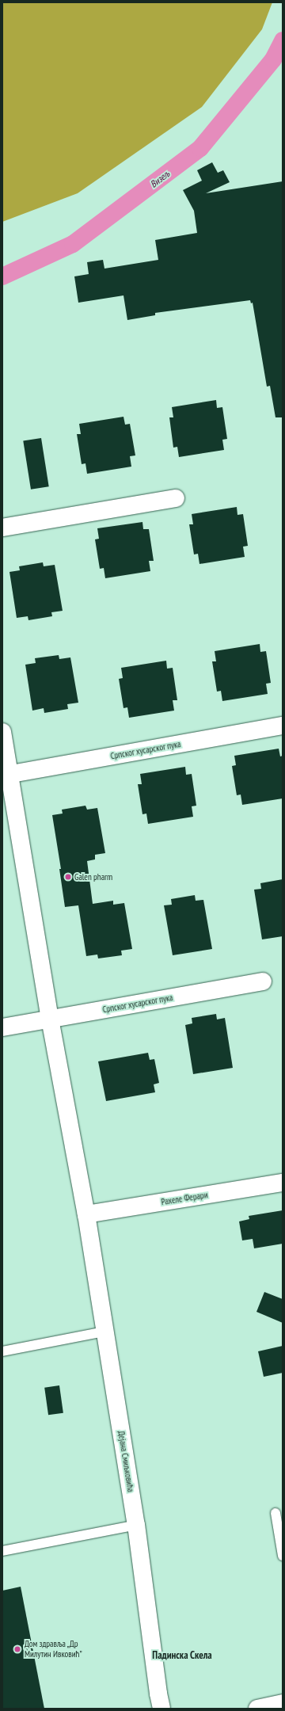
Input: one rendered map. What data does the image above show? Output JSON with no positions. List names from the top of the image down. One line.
{"streets":{"street":["Српског хусарског пука","Рахеле Ферари","Дејана Смиљковића"]},"crossings":[["Рахеле Ферари","Дејана Смиљковића"]],"districts":["Падинска Скела"],"water":["Визељ"],"places":["Galen pharm","Дом здравља „Др Милутин Ивковић”"]}
